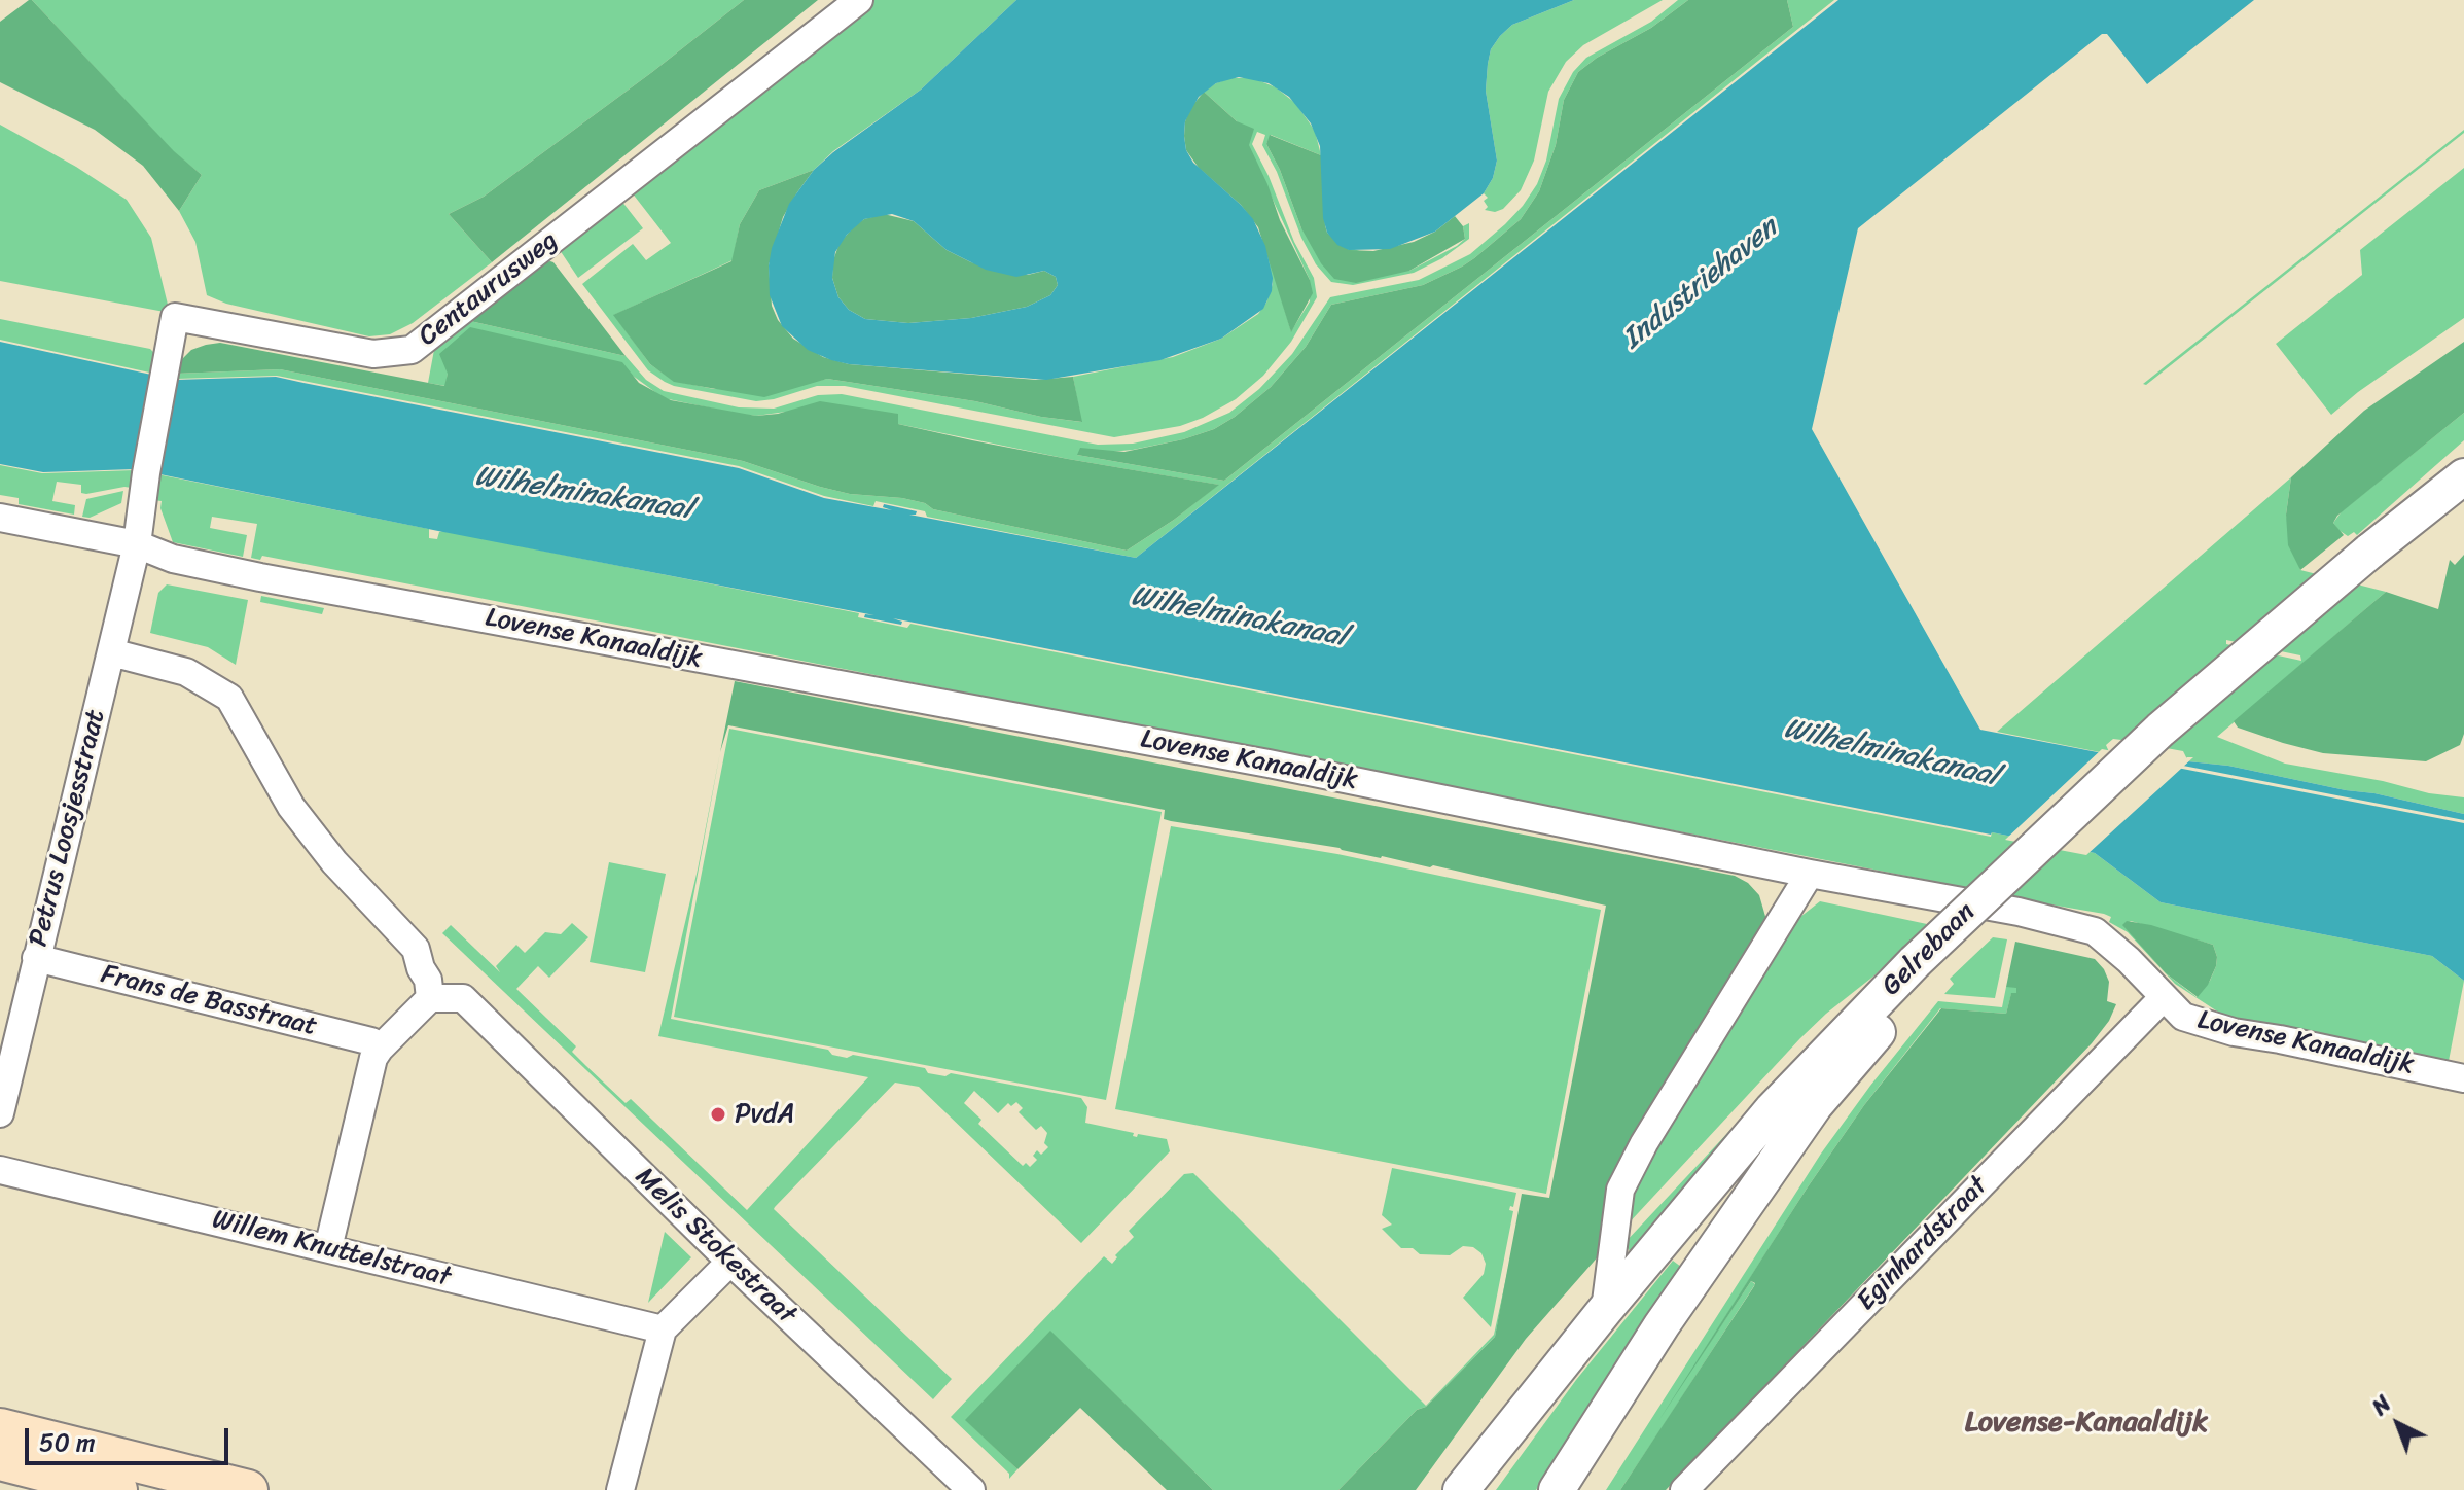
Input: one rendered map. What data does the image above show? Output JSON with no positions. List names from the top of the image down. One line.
{"streets":{"street":["Centaurusweg","Lovense Kanaaldijk","Petrus Loosjesstraat","Gelrebaan","Frans de Basstraat","Eginhardstraat","Melis Stokestraat","Willem Knuttelstraat"]},"crossings":[["Centaurusweg","Lovense Kanaaldijk"],["Centaurusweg","Petrus Loosjesstraat"],["Lovense Kanaaldijk","Petrus Loosjesstraat"],["Lovense Kanaaldijk","Eginhardstraat"],["Petrus Loosjesstraat","Frans de Basstraat"]],"districts":["Lovense-Kanaaldijk"],"water":["Industriehaven","Wilhelminakanaal"],"places":["PvdA"],"scale_bar":"50 m","north":"top left"}
